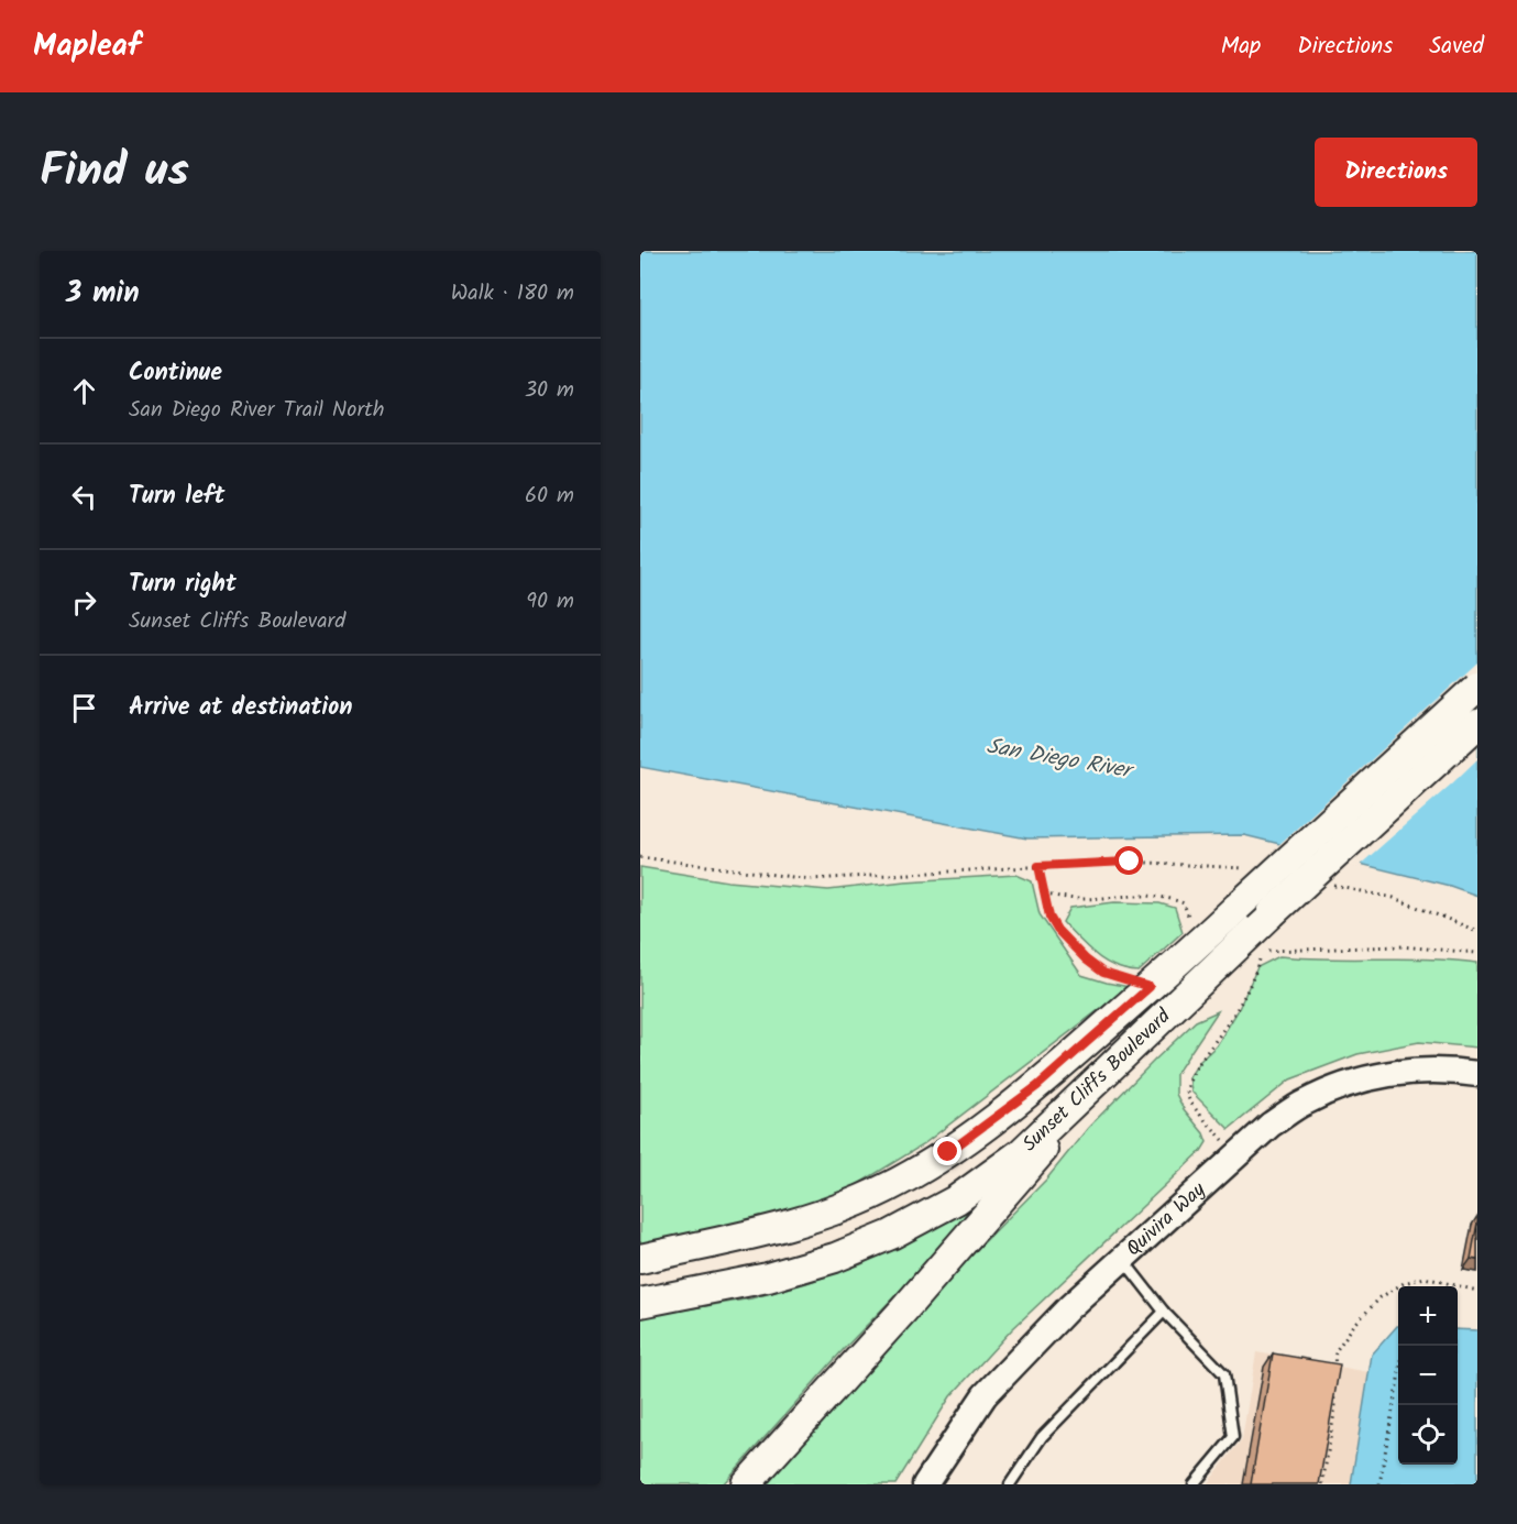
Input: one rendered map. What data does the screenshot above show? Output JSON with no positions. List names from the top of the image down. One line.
{"streets":{"main road":["Sunset Cliffs Boulevard"],"street":["Quivira Way"]},"water":["San Diego River"],"page":{"header":"Mapleaf","nav":["Map","Directions","Saved"],"title":"Find us","buttons":"Directions","heading":["3 min","Walk · 180 m"],"list":[["Continue","San Diego River Trail North","30 m"],["Turn left","60 m"],["Turn right","Sunset Cliffs Boulevard","90 m"],"Arrive at destination"],"map_buttons":["+","−"]}}
